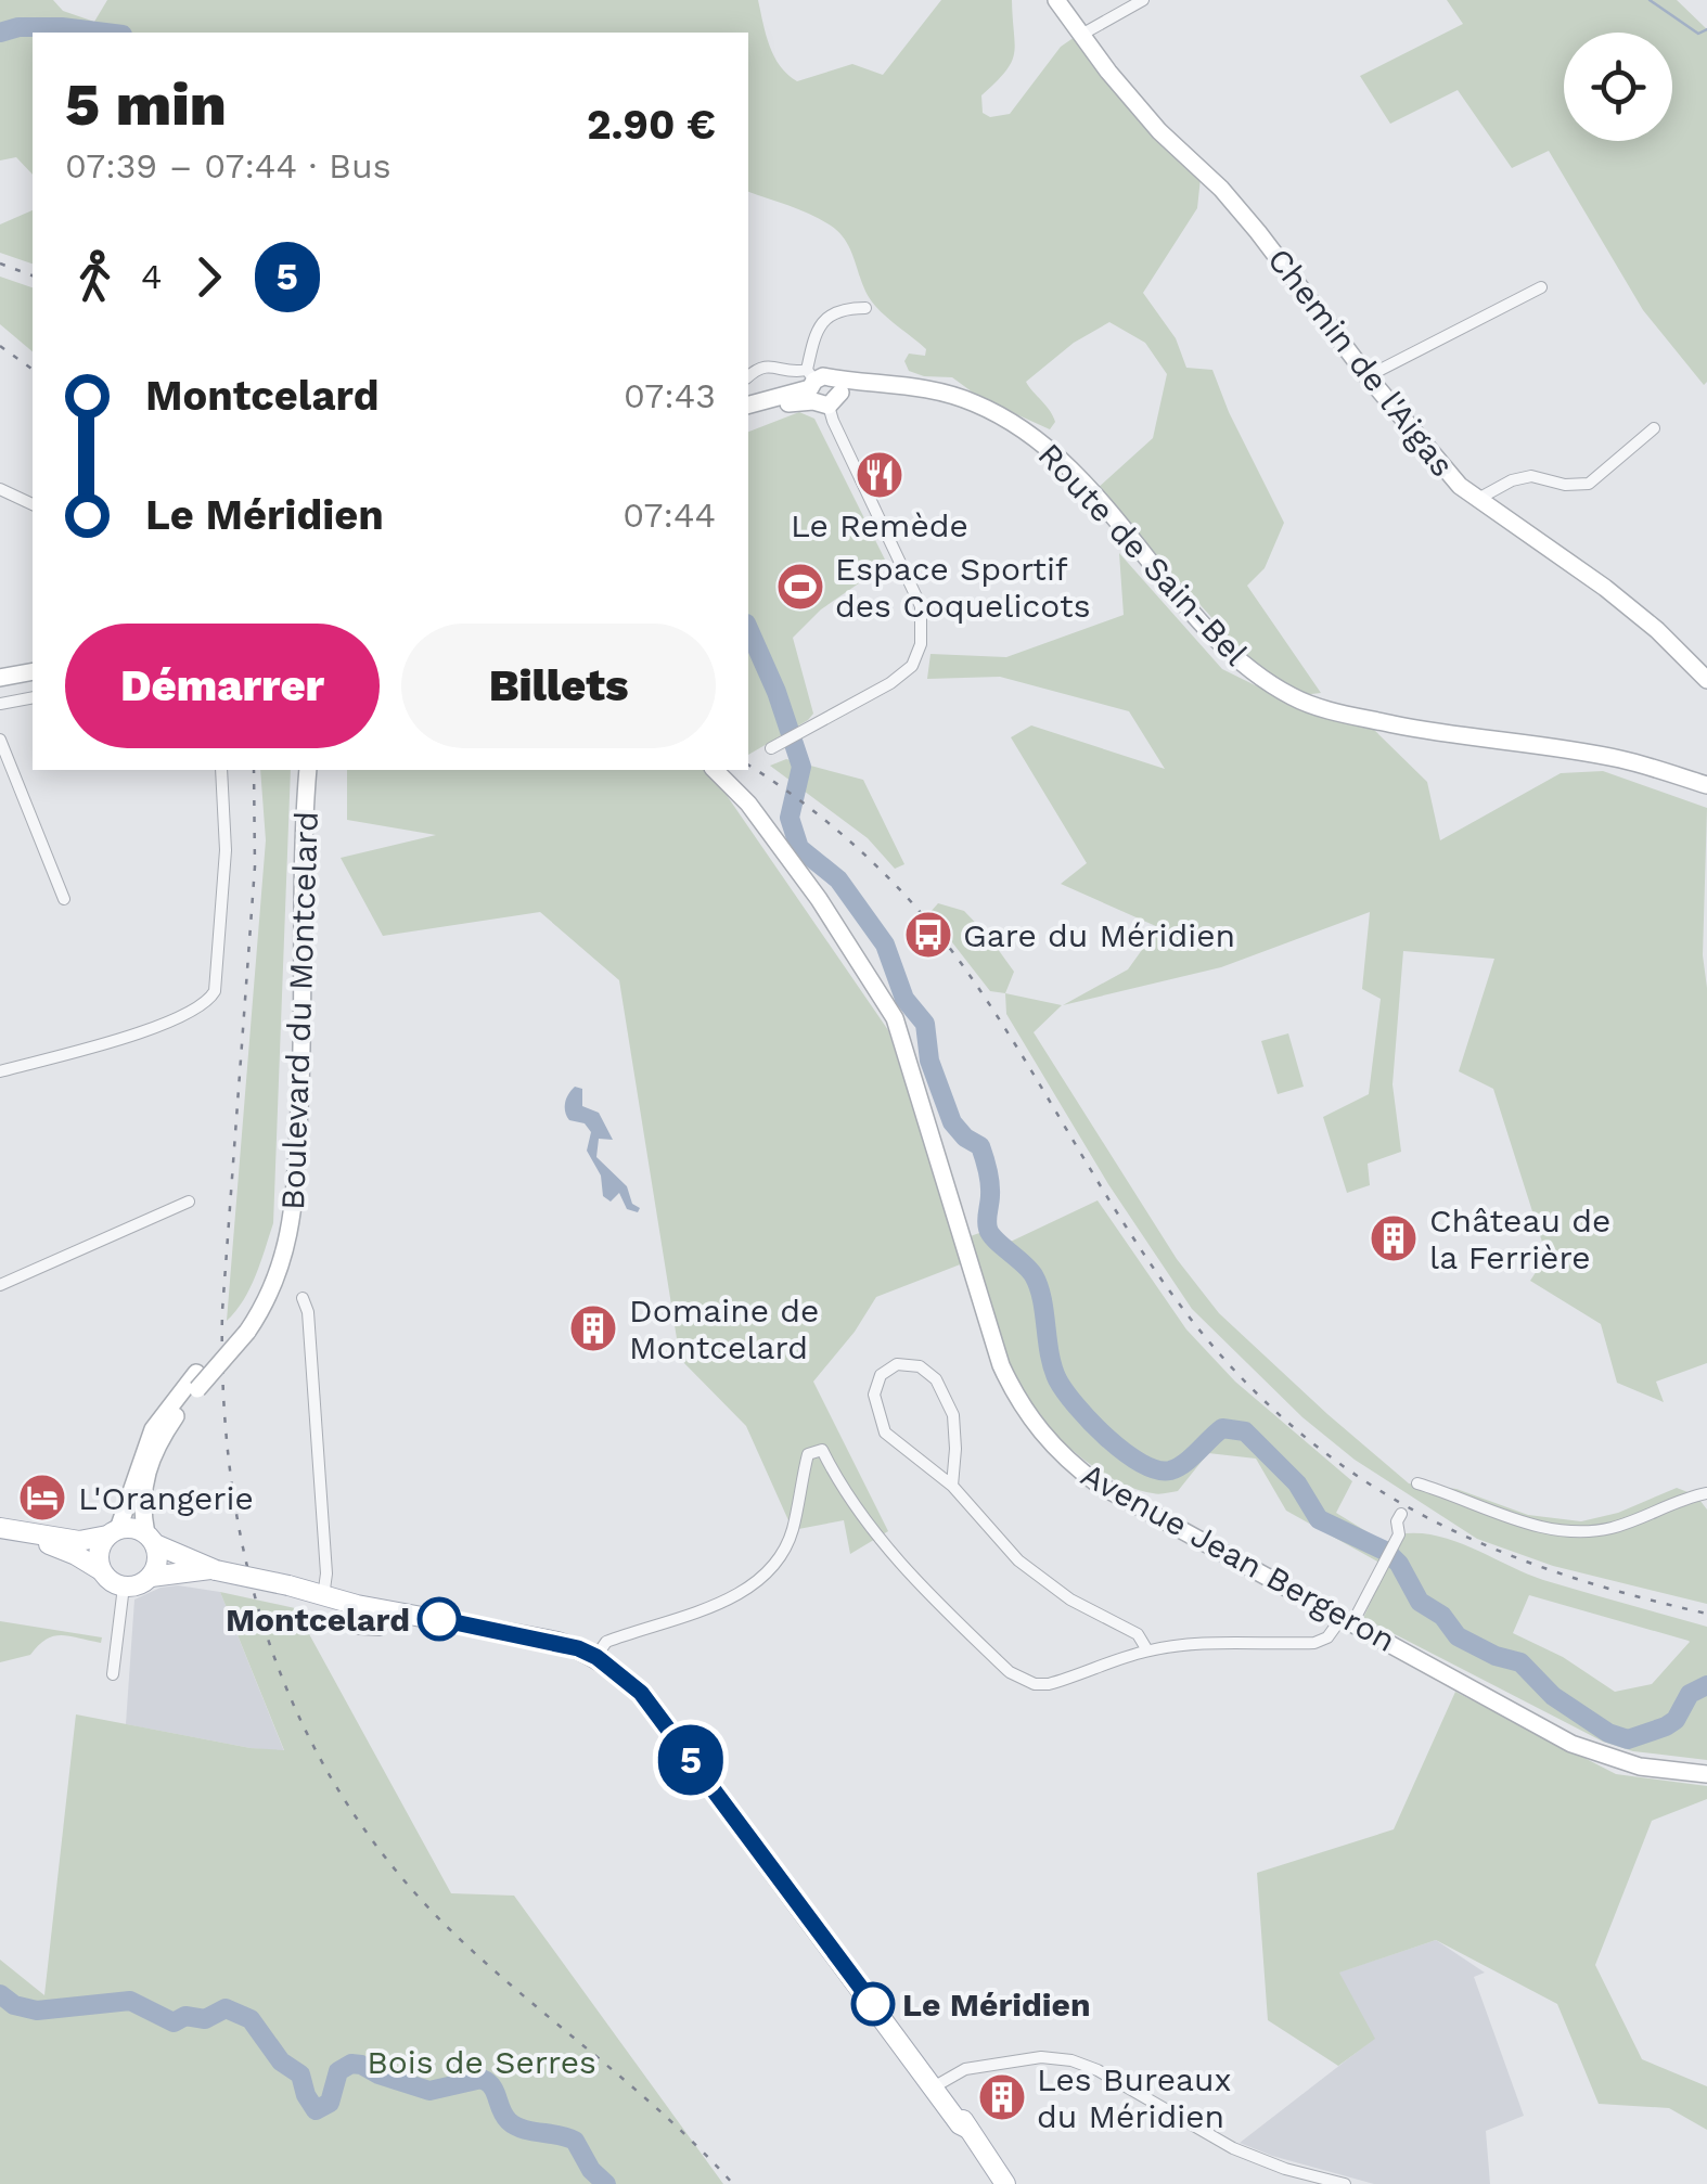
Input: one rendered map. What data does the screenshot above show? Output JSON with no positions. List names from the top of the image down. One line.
{"streets":{"main road":["Chemin de l'Aigas","Route de Sain-Bel","Boulevard du Montcelard","Avenue Jean Bergeron"]},"parks":["Bois de Serres"],"places":{"restaurant":["Le Remède"],"sports":["Espace Sportif des Coquelicots"],"bus stop":["Gare du Méridien"],"building":["Château de la Ferrière","Domaine de Montcelard","Les Bureaux du Méridien"],"hotel":["L'Orangerie"],"other":["Montcelard","Le Méridien"]},"lines":["bus line 5"],"page":{"on_map":"5","heading":["5 min","07:39 – 07:44 · Bus","2.90 €"],"legs":["4","5"],"list":[{"name":"Montcelard","value":"07:43"},{"name":"Le Méridien","value":"07:44"}],"buttons":["Démarrer","Billets"]}}
